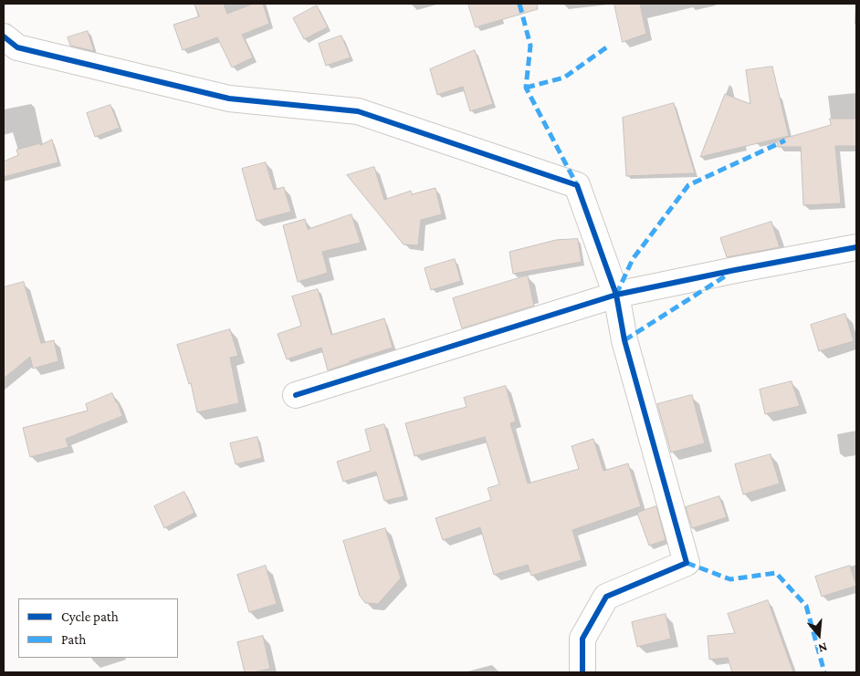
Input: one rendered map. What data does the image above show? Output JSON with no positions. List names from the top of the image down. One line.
{"legend":["Cycle path","Path"],"north":"bottom"}
